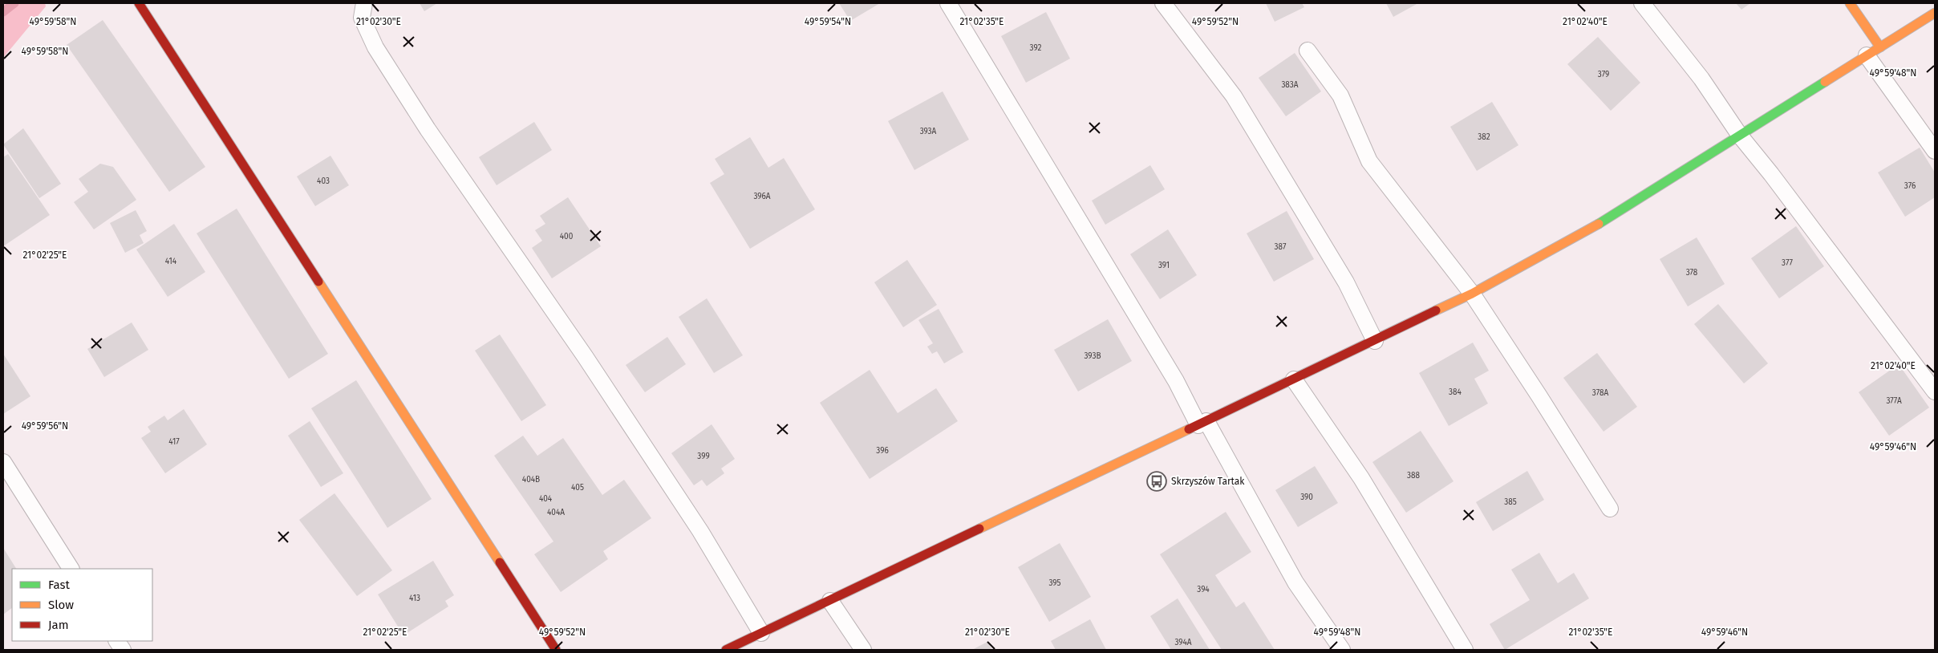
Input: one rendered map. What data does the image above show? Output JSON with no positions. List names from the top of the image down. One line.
{"places":{"bus stop":["Skrzyszów Tartak"]},"house_numbers":["392","379","383A","393A","382","403","376","396A","400","387","414","377","391","378","393B","384","378A","377A","417","396","399","388","404B","405","390","404","385","404A","395","394","413","394A"],"legend":["Fast","Slow","Jam"],"coordinates":["49°59'58\"N","49°59'54\"N","49°59'52\"N","21°02'30\"E","21°02'35\"E","21°02'40\"E","49°59'48\"N","21°02'25\"E","49°59'56\"N","49°59'46\"N"]}
